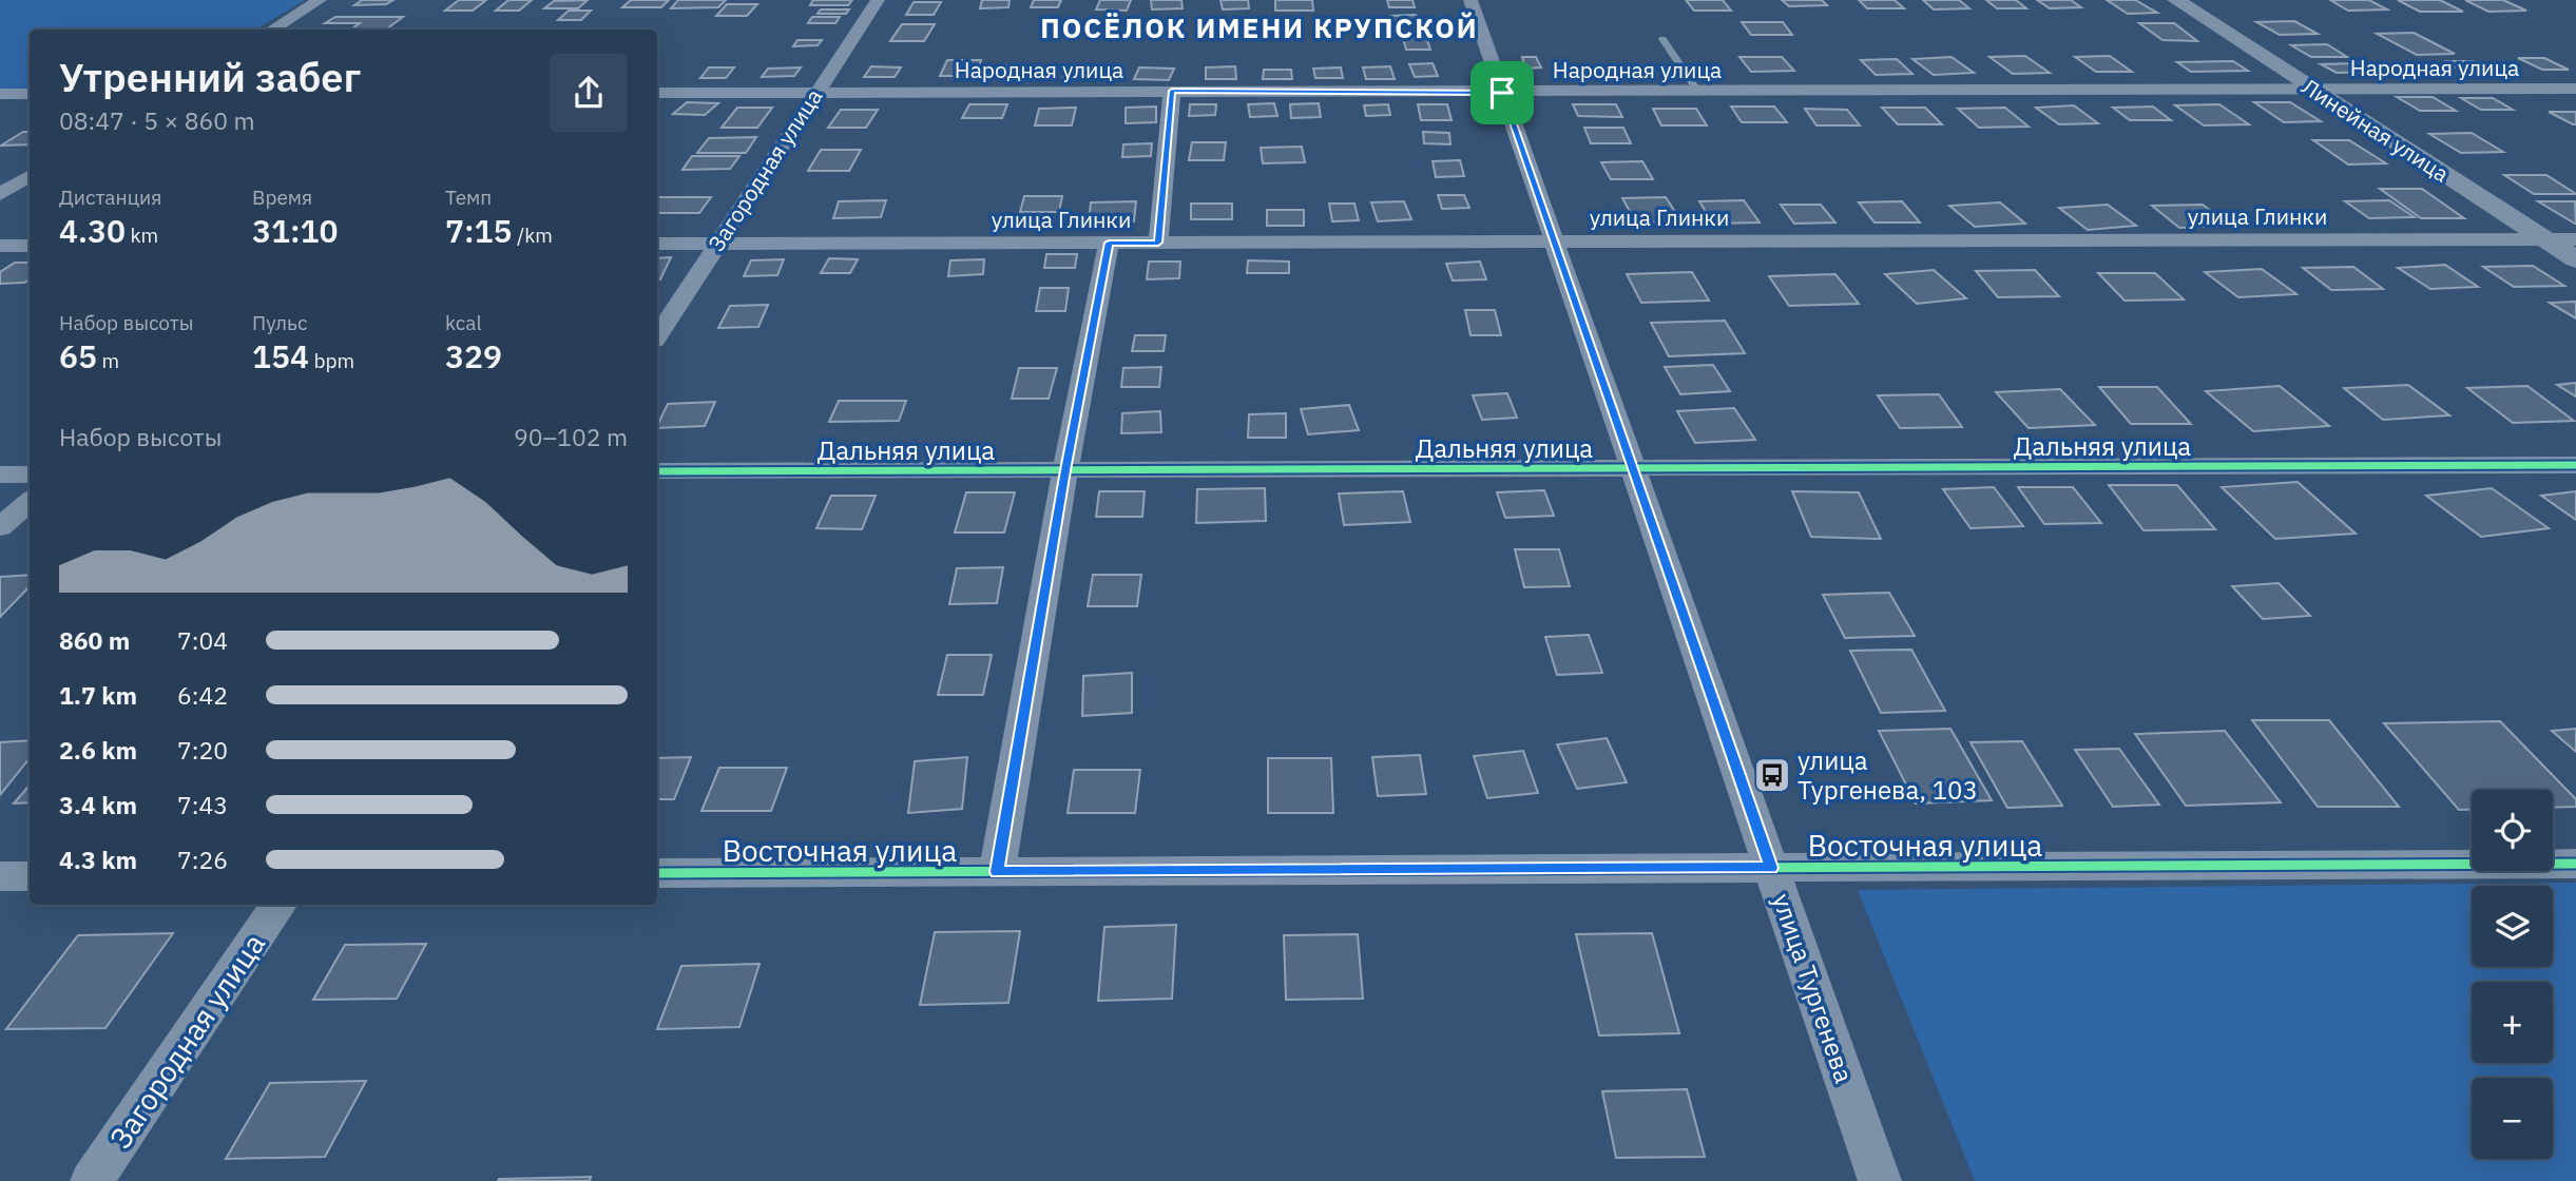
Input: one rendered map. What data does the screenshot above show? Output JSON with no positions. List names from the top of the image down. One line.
{"streets":{"street":["Народная улица","Линейная улица","Загородная улица","улица Глинки","Дальняя улица","Восточная улица","улица Тургенева"]},"crossings":[["Народная улица","Линейная улица"],["Народная улица","Загородная улица"],["Народная улица","улица Тургенева"],["Линейная улица","улица Глинки"],["Загородная улица","улица Глинки"],["улица Глинки","улица Тургенева"],["Дальняя улица","улица Тургенева"],["Восточная улица","улица Тургенева"]],"districts":["ПОСЁЛОК ИМЕНИ КРУПСКОЙ"],"places":{"bus stop":["улица Тургенева, 103"]},"page":{"heading":["Утренний забег","08:47 · 5 × 860 m"],"stats":[["Дистанция","4.30 km"],["Время","31:10"],["Темп","7:15 /km"],["Набор высоты","65 m"],["Пульс","154 bpm"],["kcal","329"]],"chart":["Набор высоты","90–102 m"],"list":[{"name":"860 m","note":"7:04"},{"name":"1.7 km","note":"6:42"},{"name":"2.6 km","note":"7:20"},{"name":"3.4 km","note":"7:43"},{"name":"4.3 km","note":"7:26"}],"map_buttons":["+","−"]}}
